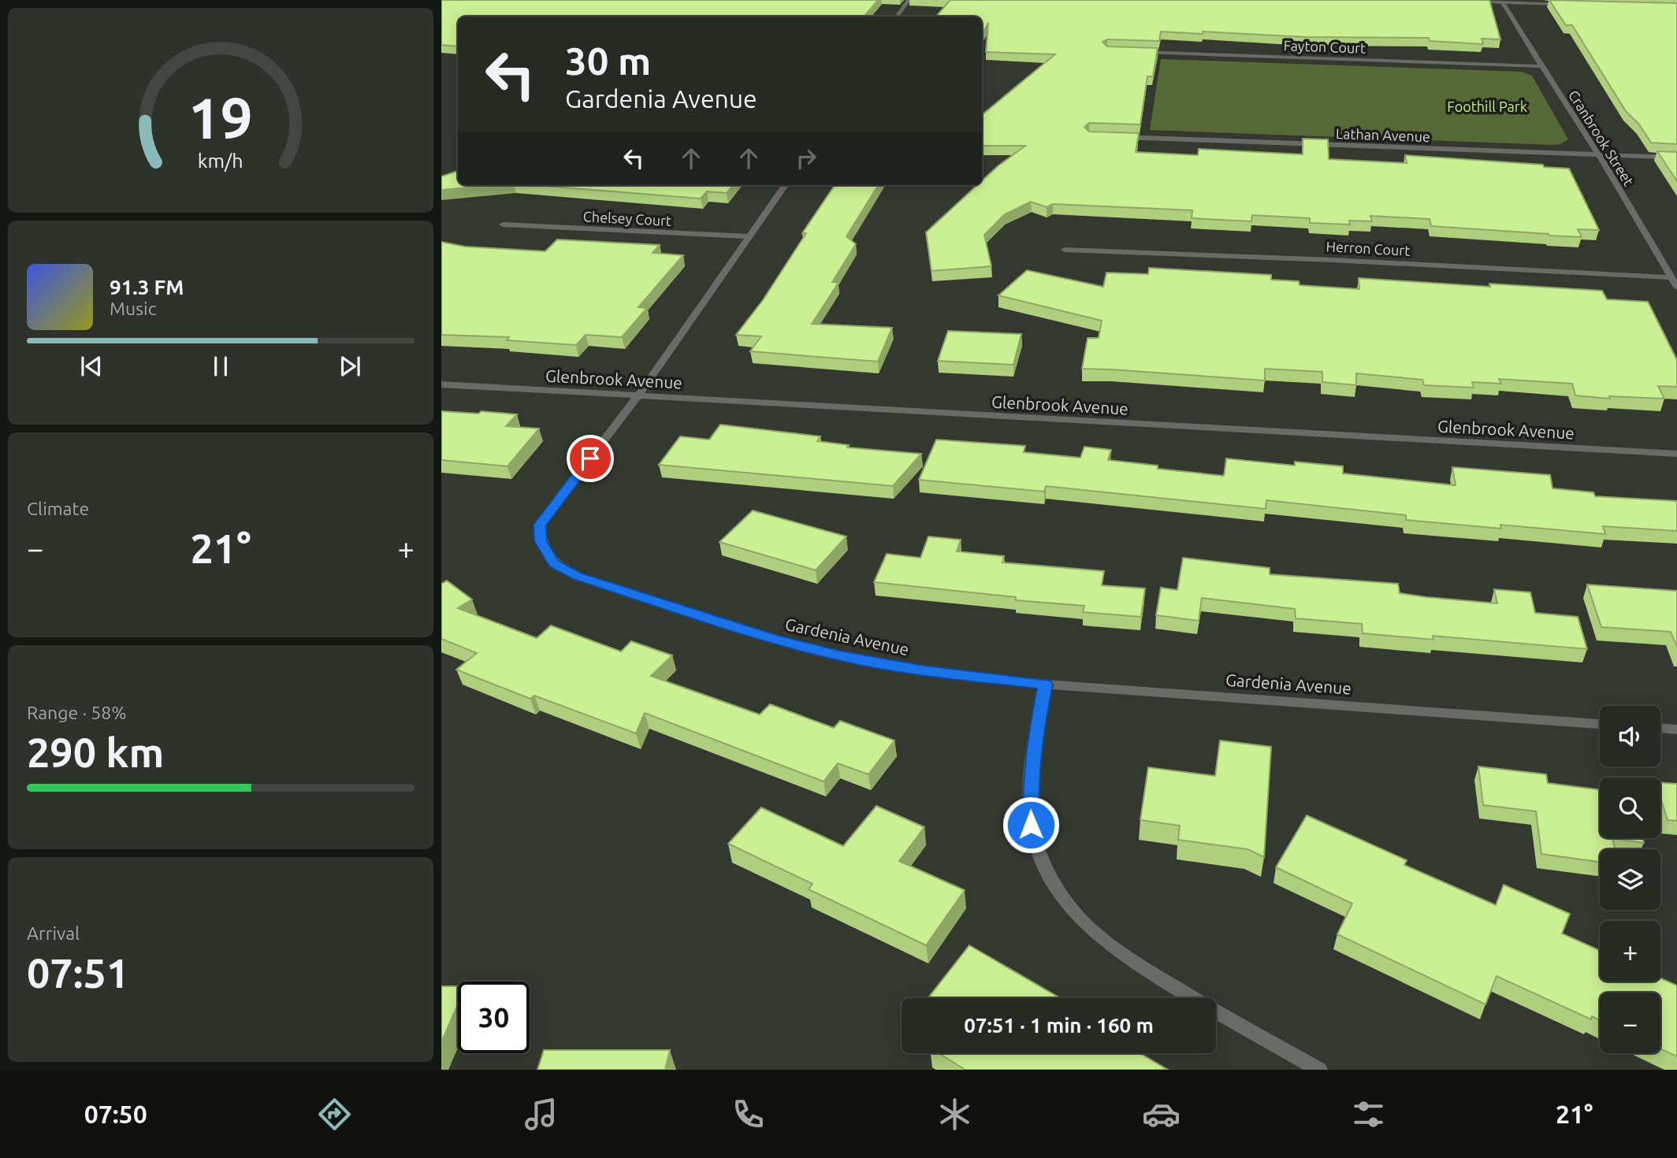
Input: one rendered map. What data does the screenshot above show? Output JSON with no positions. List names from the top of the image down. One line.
{"streets":{"street":["Fayton Court","Lathan Avenue","Cranbrook Street","Chelsey Court","Herron Court","Glenbrook Avenue","Gardenia Avenue"]},"crossings":[["Fayton Court","Cranbrook Street"],["Lathan Avenue","Cranbrook Street"],["Cranbrook Street","Herron Court"],["Chelsey Court","Gardenia Avenue"],["Glenbrook Avenue","Gardenia Avenue"]],"parks":["Foothill Park"],"page":{"turn":["30 m","Gardenia Avenue"],"song":["91.3 FM","Music"],"tile":["Climate",["Range · 58%","290 km"],["Arrival","07:51"]],"heat":["−","21°","+"],"map_buttons":["+","−"],"limit":"30","trip":"07:51 · 1 min · 160 m","tabs":["07:50","21°"],"gauge":["19","km/h"]}}
